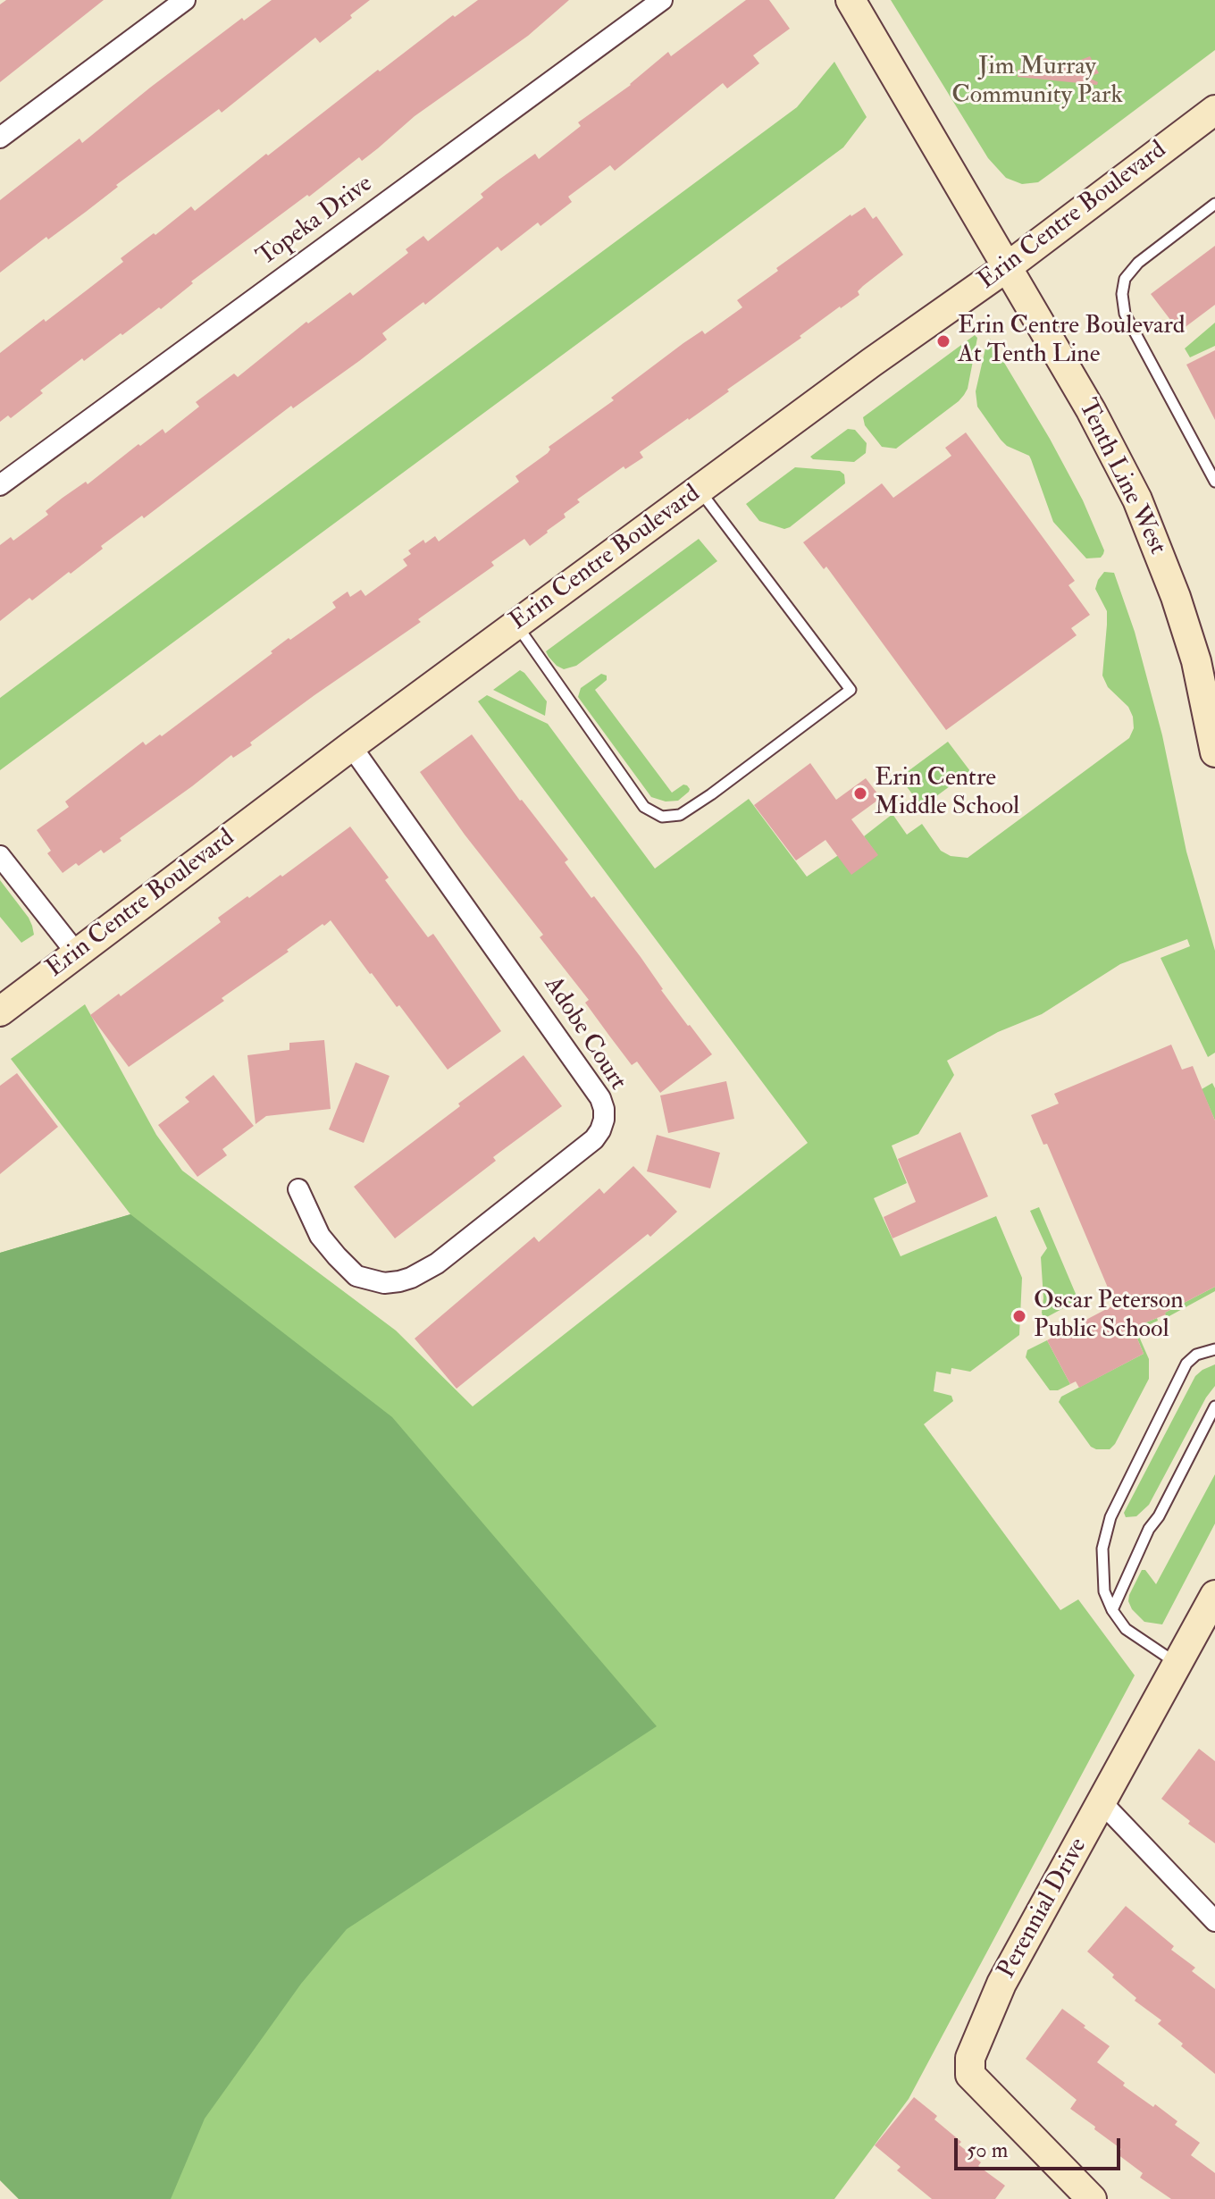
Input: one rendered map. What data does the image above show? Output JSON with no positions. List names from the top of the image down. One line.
{"streets":{"street":["Erin Centre Boulevard","Topeka Drive","Tenth Line West","Adobe Court","Perennial Drive"]},"crossings":[["Erin Centre Boulevard","Tenth Line West"],["Erin Centre Boulevard","Adobe Court"]],"parks":["Jim Murray Community Park"],"places":["Erin Centre Boulevard At Tenth Line","Erin Centre Middle School","Oscar Peterson Public School"],"scale_bar":"50 m"}
